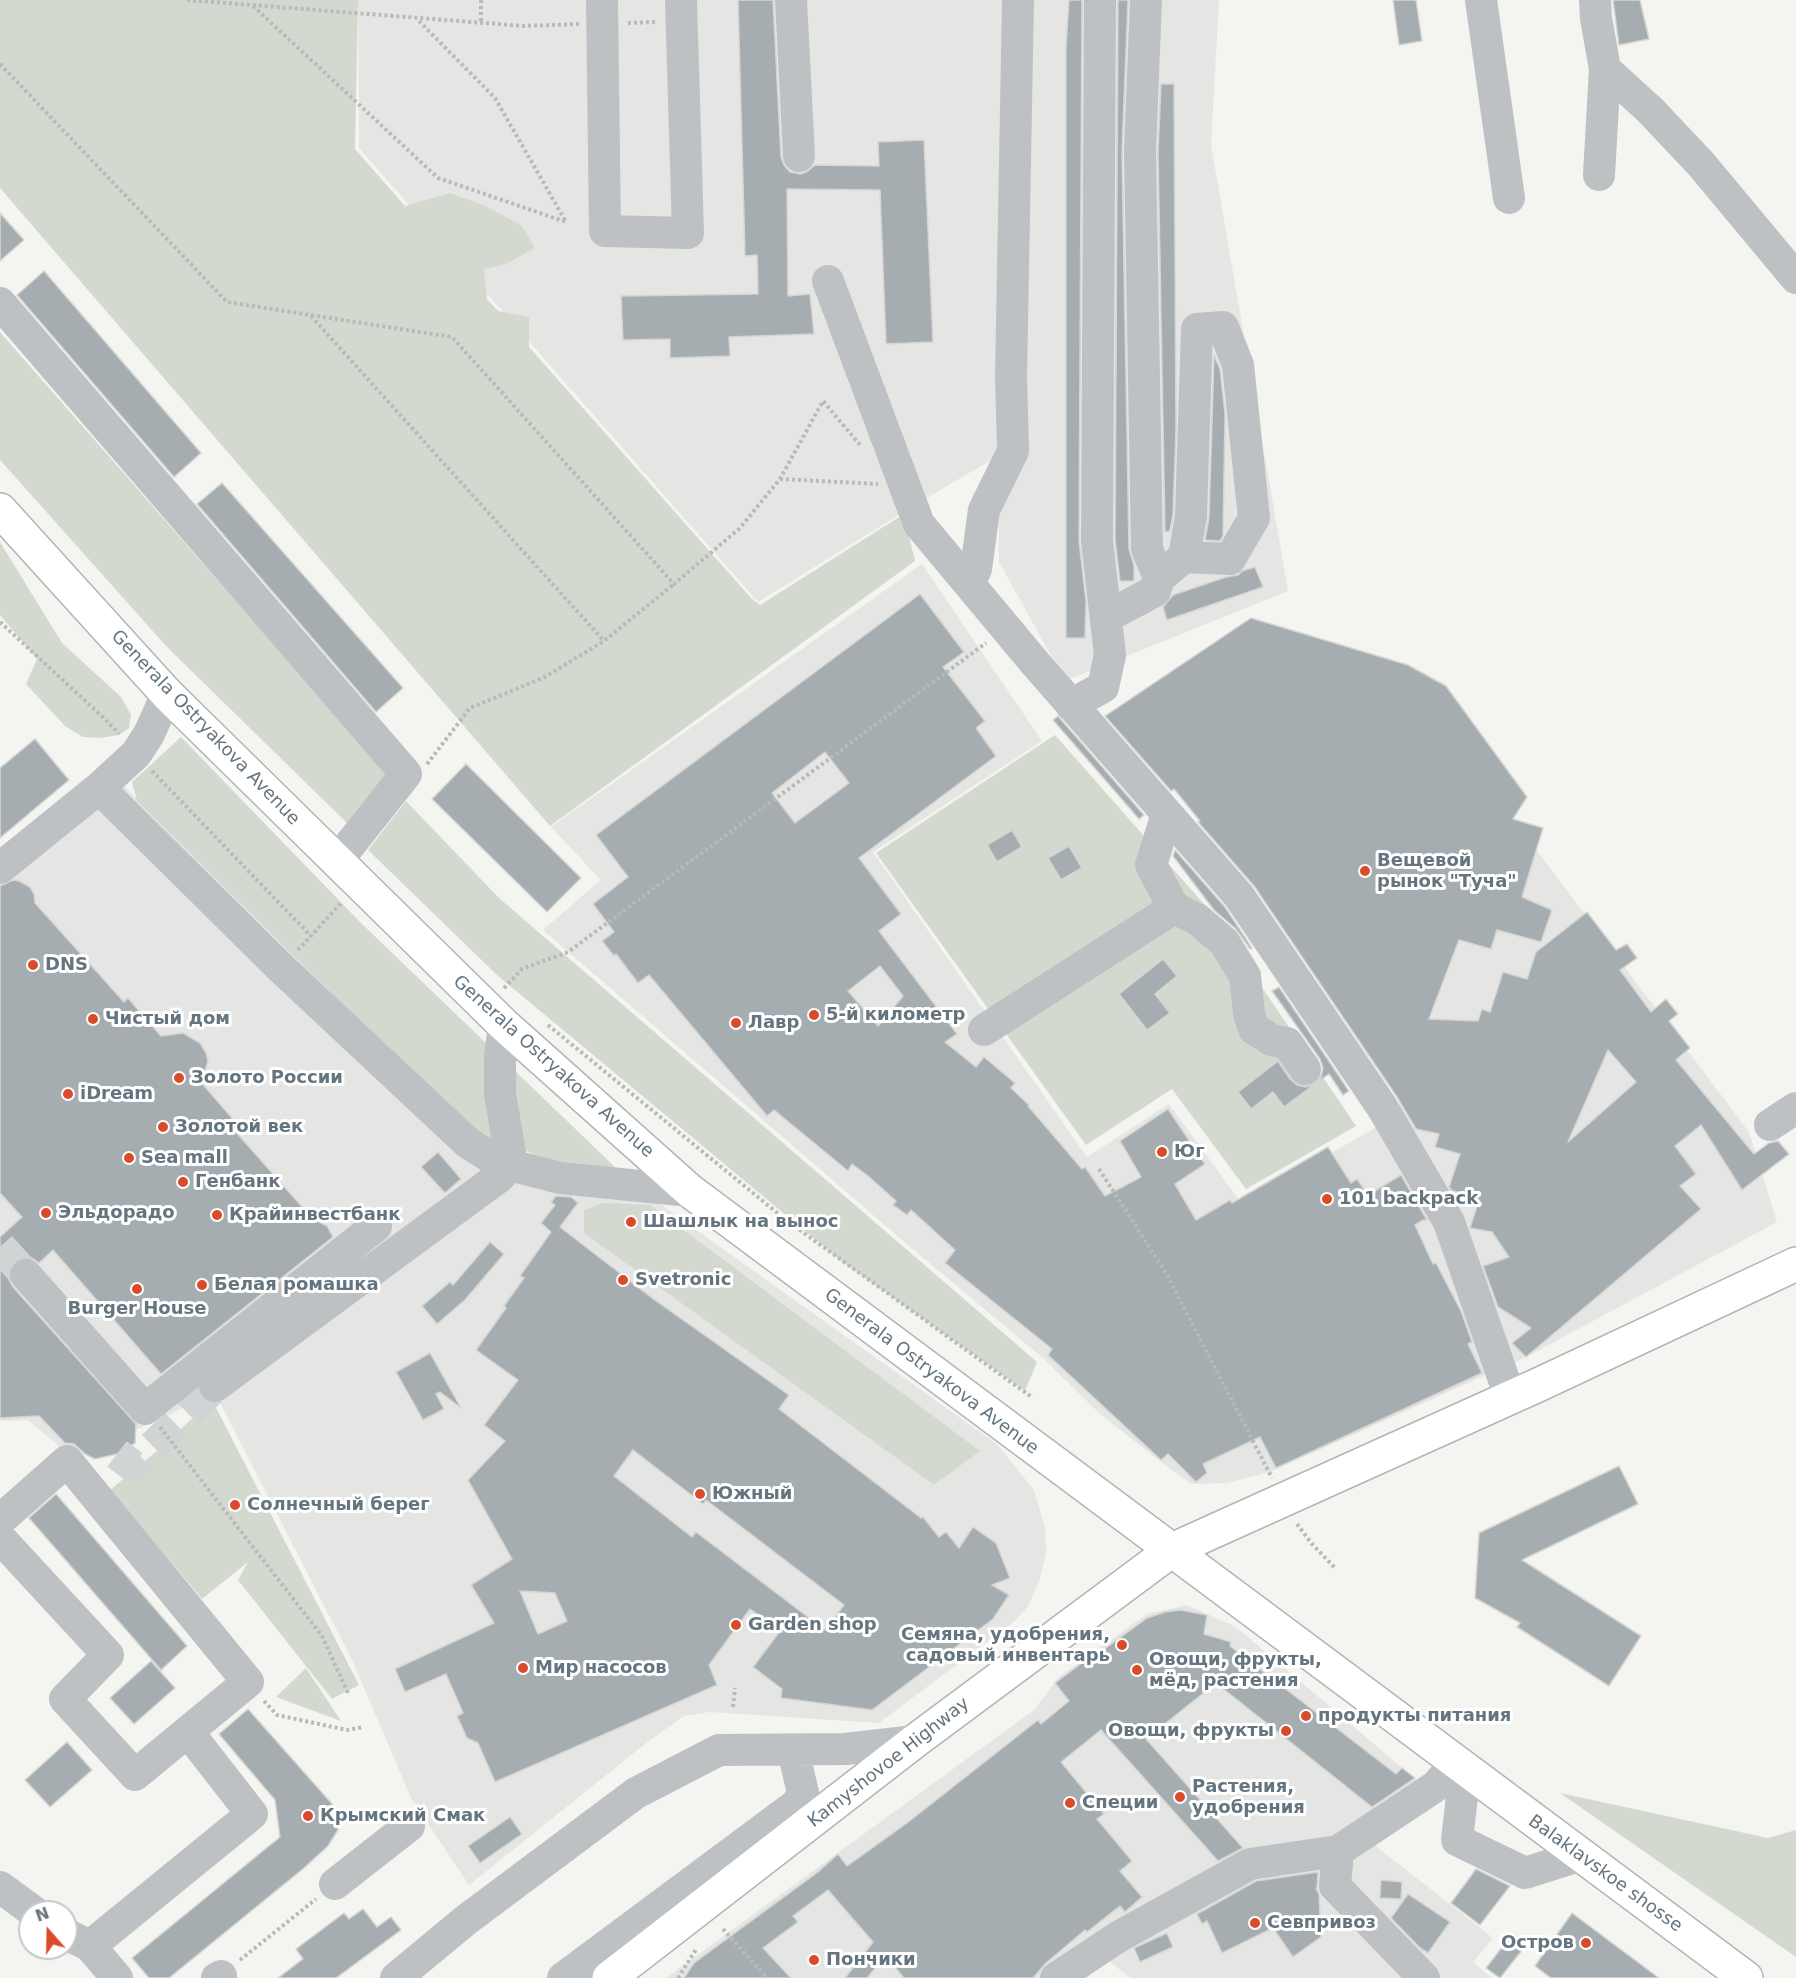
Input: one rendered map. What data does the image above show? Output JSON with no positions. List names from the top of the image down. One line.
{"streets":{"main road":["Generala Ostryakova Avenue","Kamyshovoe Highway","Balaklavskoe shosse"]},"crossings":[["Generala Ostryakova Avenue","Kamyshovoe Highway"],["Generala Ostryakova Avenue","Balaklavskoe shosse"],["Kamyshovoe Highway","Balaklavskoe shosse"]],"places":["Вещевой рынок \"Туча\"","DNS","5-й километр","Чистый дом","Лавр","Золото России","iDream","Золотой век","Юг","Sea mall","Генбанк","101 backpack","Эльдорадо","Крайинвестбанк","Шашлык на вынос","Svetronic","Белая ромашка","Burger House","Южный","Солнечный берег","Garden shop","Семяна, удобрения, садовый инвентарь","Мир насосов","Овощи, фрукты, мёд, растения","продукты питания","Овощи, фрукты","Растения, удобрения","Специи","Крымский Смак","Севпривоз","Остров","Пончики"],"north":"top"}
